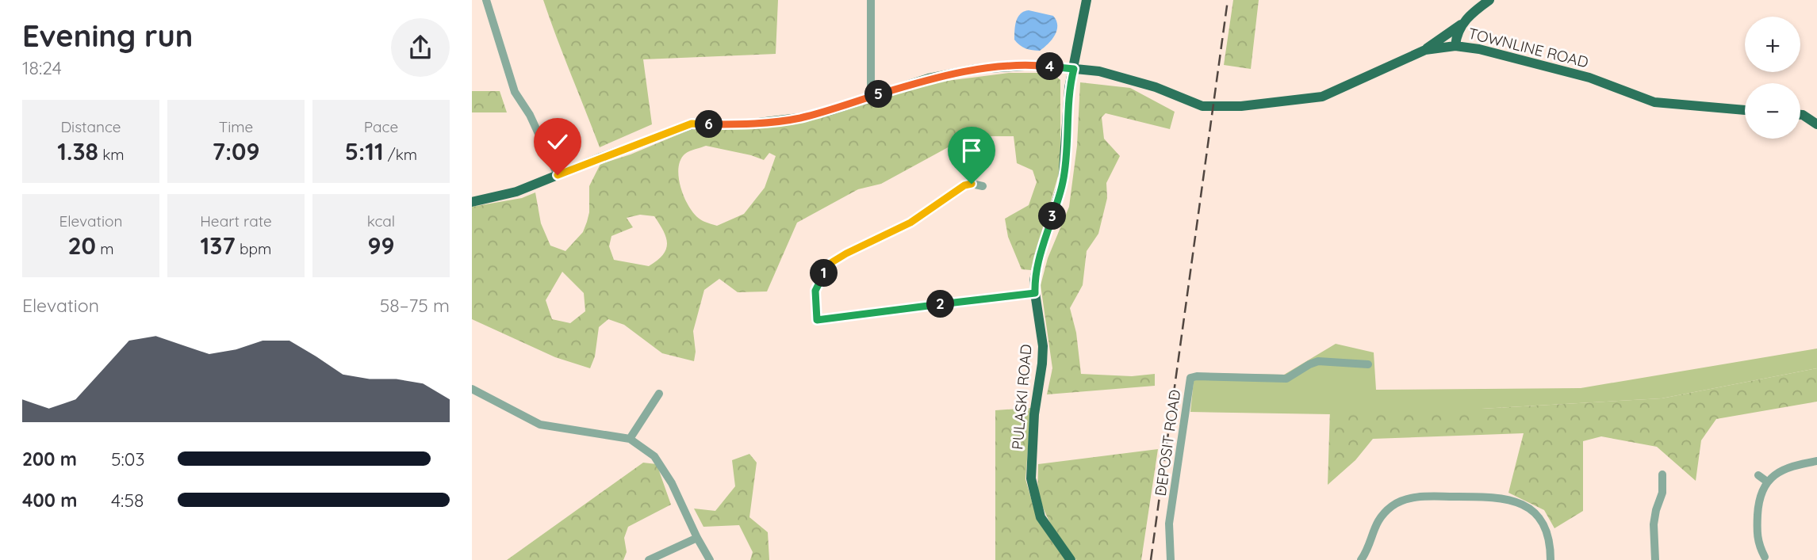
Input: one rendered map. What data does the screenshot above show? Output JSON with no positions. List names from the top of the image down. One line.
{"streets":{"main road":["TOWNLINE ROAD","PULASKI ROAD"],"street":["DEPOSIT ROAD"]},"crossings":[["TOWNLINE ROAD","PULASKI ROAD"]],"page":{"heading":["Evening run","18:24"],"map_buttons":["+","−"],"pins":["4","5","6","3","1","2"],"stats":[["Distance","1.38 km"],["Time","7:09"],["Pace","5:11 /km"],["Elevation","20 m"],["Heart rate","137 bpm"],["kcal","99"]],"chart":["Elevation","58–75 m"],"list":[{"name":"200 m","note":"5:03"},{"name":"400 m","note":"4:58"}]}}
